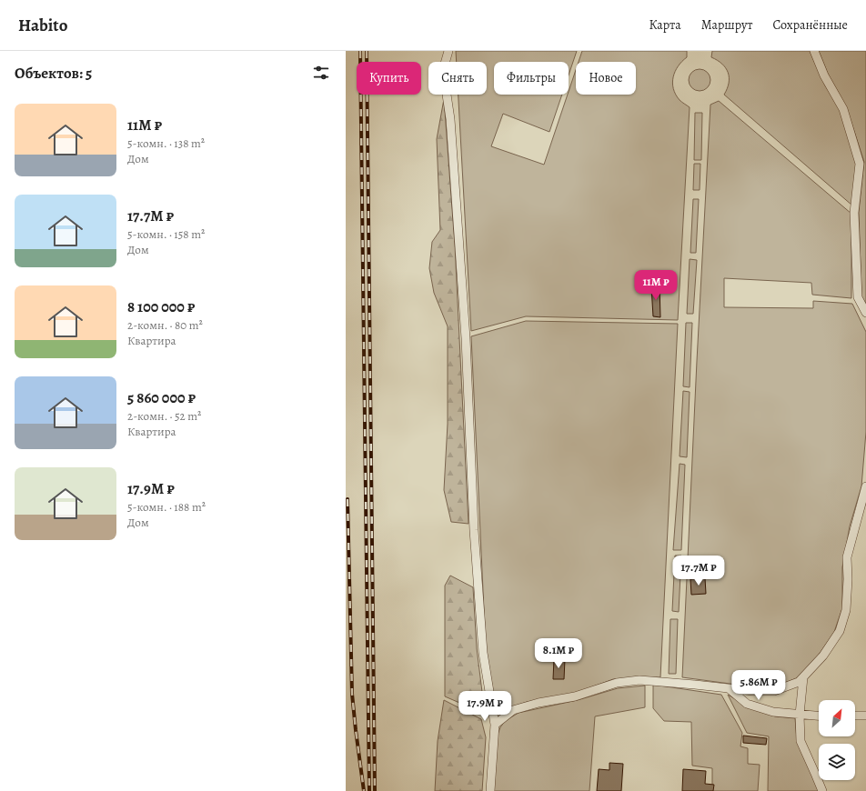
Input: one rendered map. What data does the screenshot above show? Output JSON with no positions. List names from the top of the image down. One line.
{"north":"top right","page":{"header":"Habito","nav":["Карта","Маршрут","Сохранённые"],"heading":"Объектов: 5","chip":["Купить","Снять","Фильтры","Новое"],"list":[{"name":"11M ₽","note":"5-комн. · 138 m² · Дом"},{"name":"17.7M ₽","note":"5-комн. · 158 m² · Дом"},{"name":"8 100 000 ₽","note":"2-комн. · 80 m² · Квартира"},{"name":"5 860 000 ₽","note":"2-комн. · 52 m² · Квартира"},{"name":"17.9M ₽","note":"5-комн. · 188 m² · Дом"}],"price":["11M ₽","17.7M ₽","8.1M ₽","5.86M ₽","17.9M ₽"]}}
